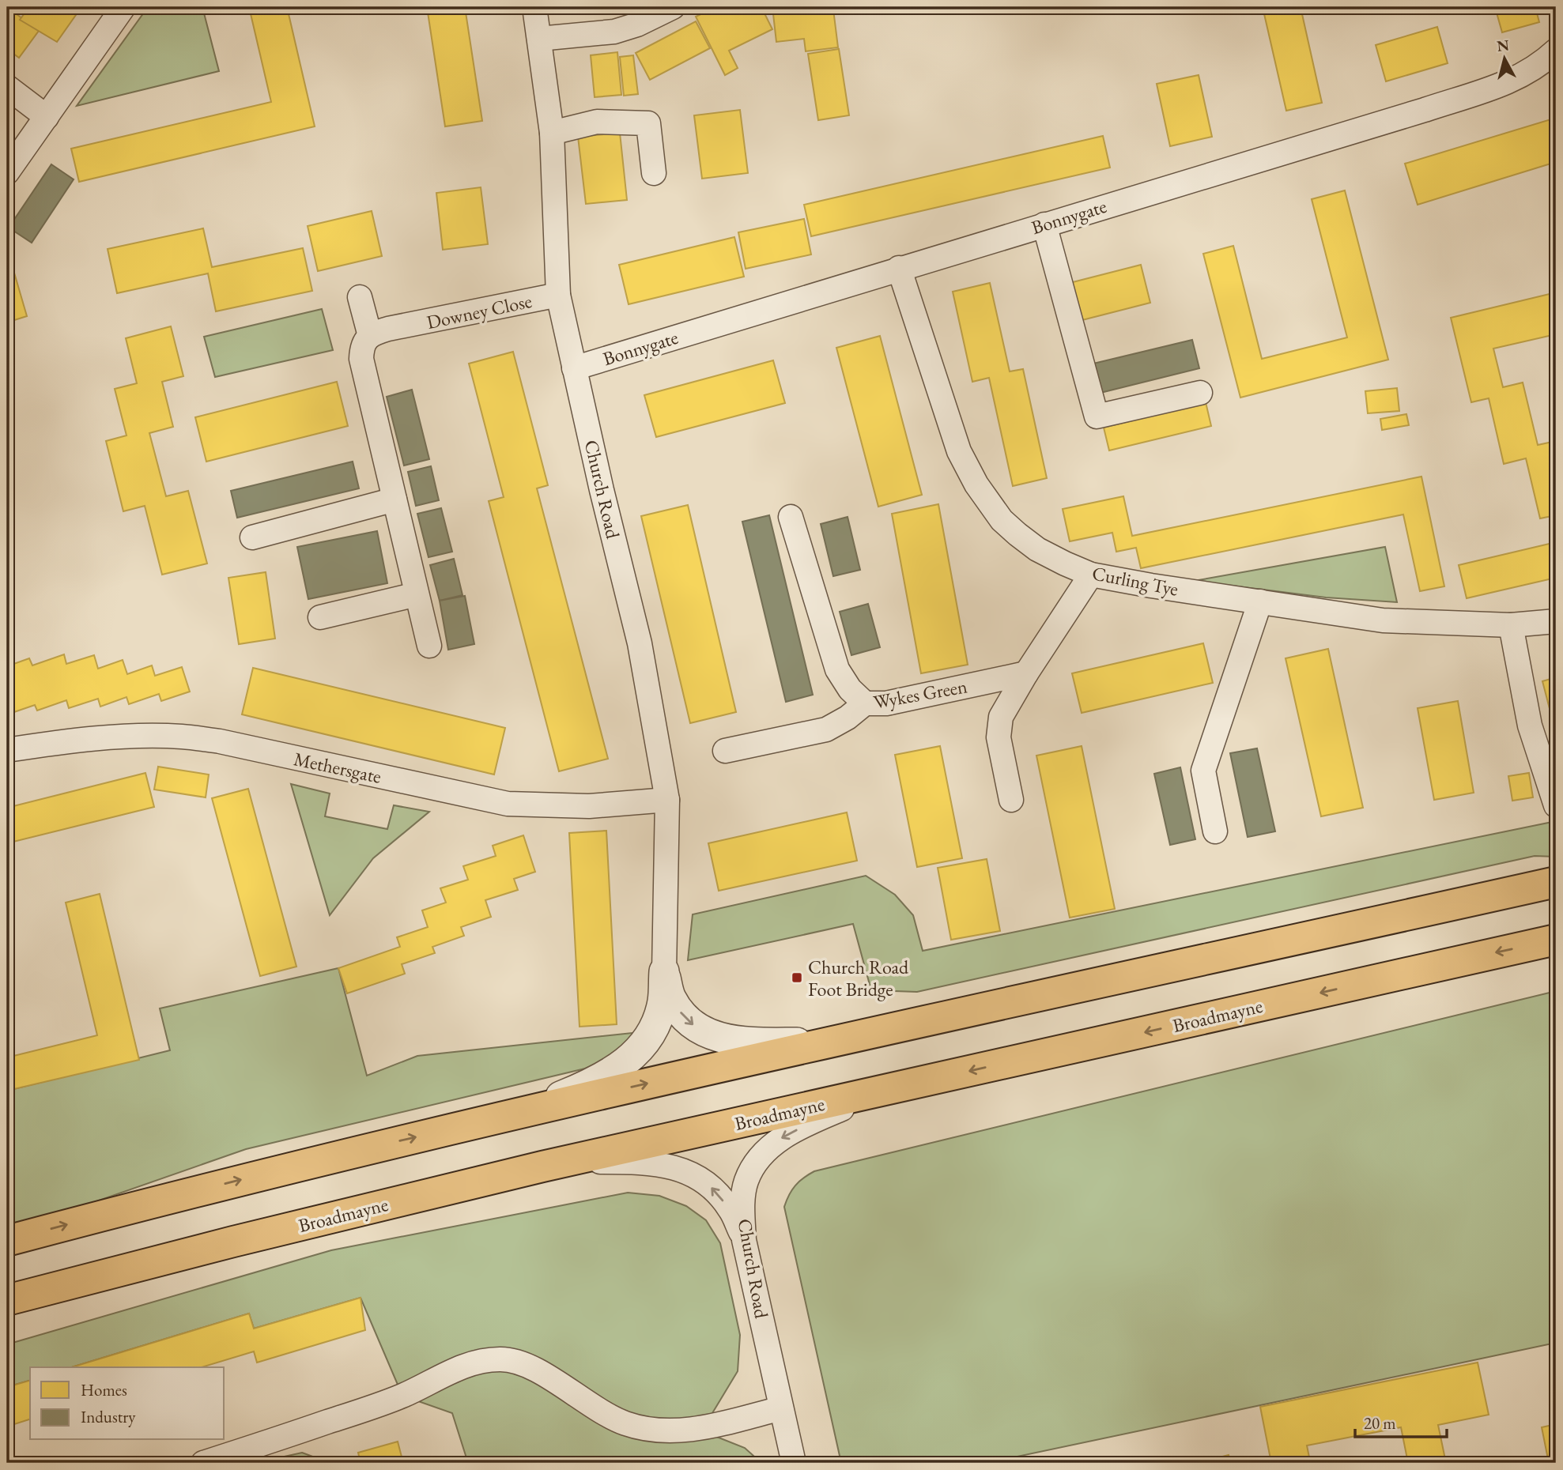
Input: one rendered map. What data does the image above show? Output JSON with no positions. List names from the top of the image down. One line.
{"streets":{"main road":["Broadmayne"],"street":["Bonnygate","Downey Close","Church Road","Curling Tye","Wykes Green","Methersgate"]},"crossings":[["Bonnygate","Church Road"],["Bonnygate","Curling Tye"],["Downey Close","Church Road"],["Church Road","Methersgate"],["Church Road","Broadmayne"]],"places":{"transit":["Church Road Foot Bridge"]},"legend":["Homes","Industry"],"scale_bar":"20 m","north":"top"}
